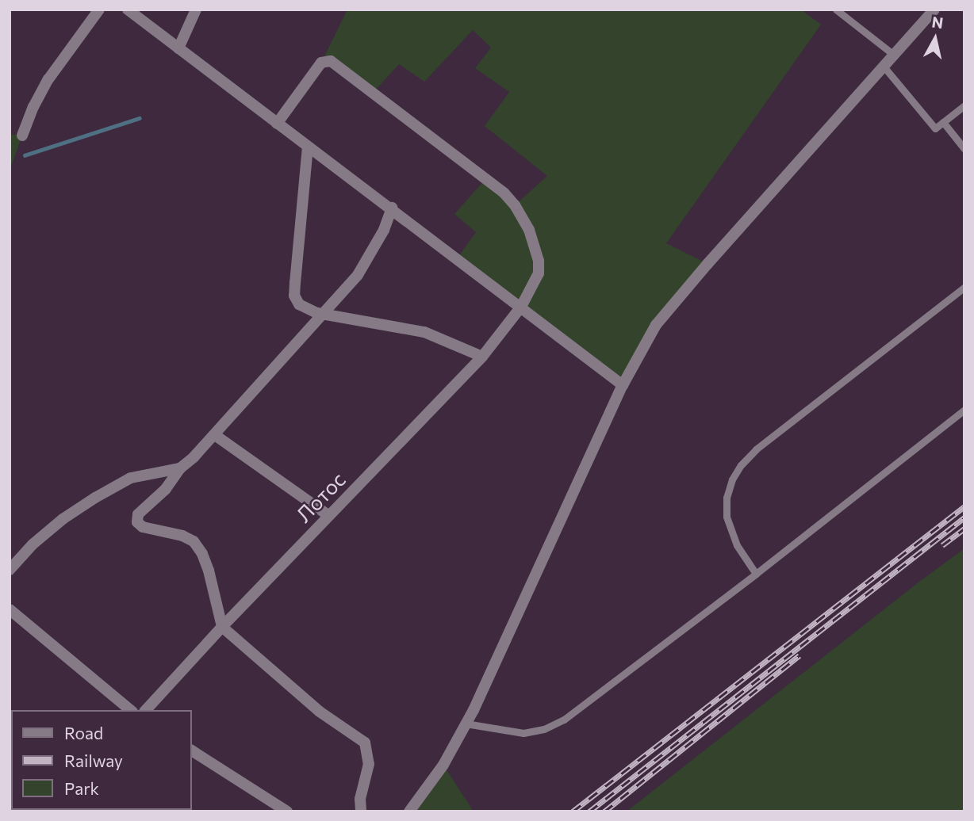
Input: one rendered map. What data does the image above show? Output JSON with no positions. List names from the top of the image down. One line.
{"streets":{"street":["Лотос"]},"legend":["Road","Railway","Park"],"north":"top"}
